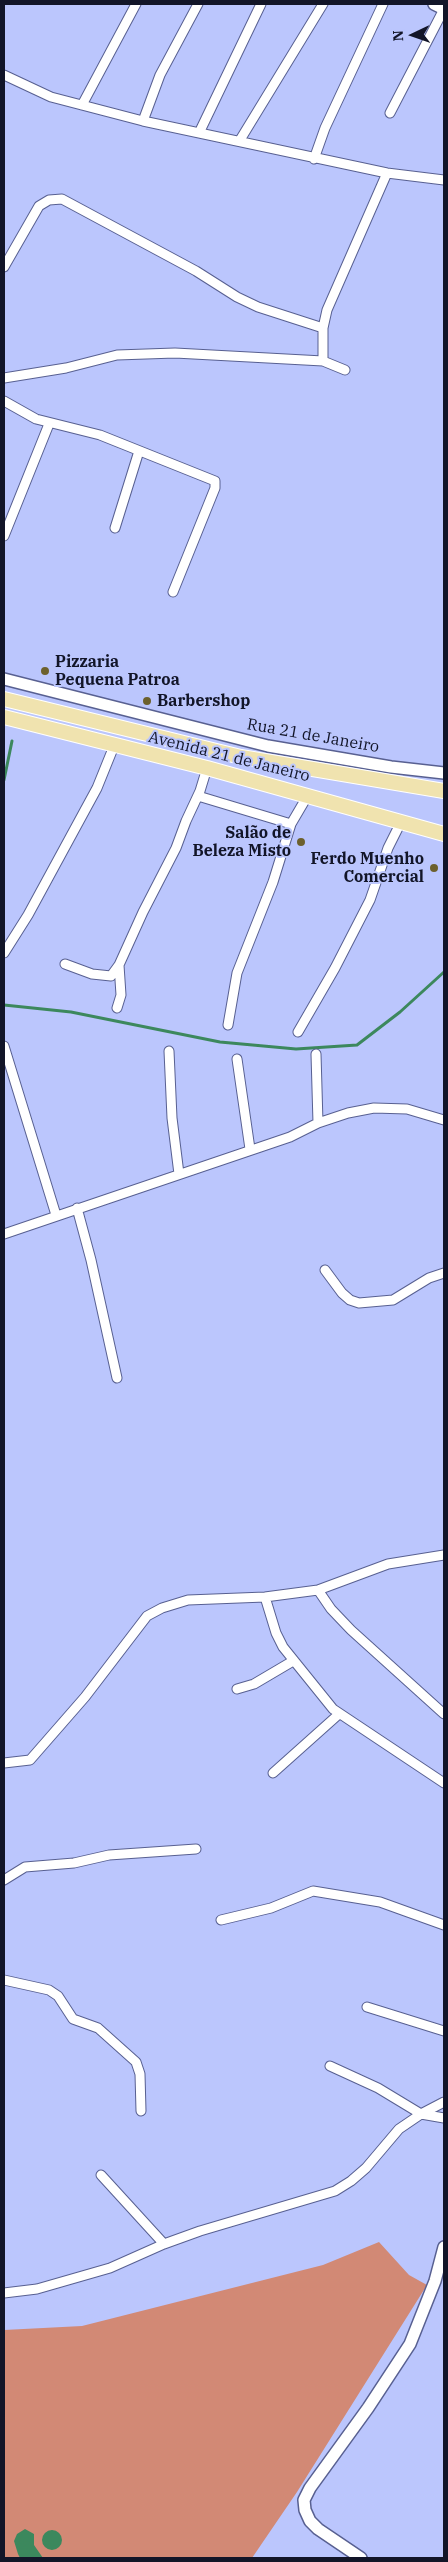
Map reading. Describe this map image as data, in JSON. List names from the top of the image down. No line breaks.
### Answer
{"streets":{"main road":["Avenida 21 de Janeiro"],"street":["Rua 21 de Janeiro"]},"places":["Pizzaria Pequena Patroa","Barbershop","Salão de Beleza Misto","Ferdo Muenho Comercial"],"north":"left"}
